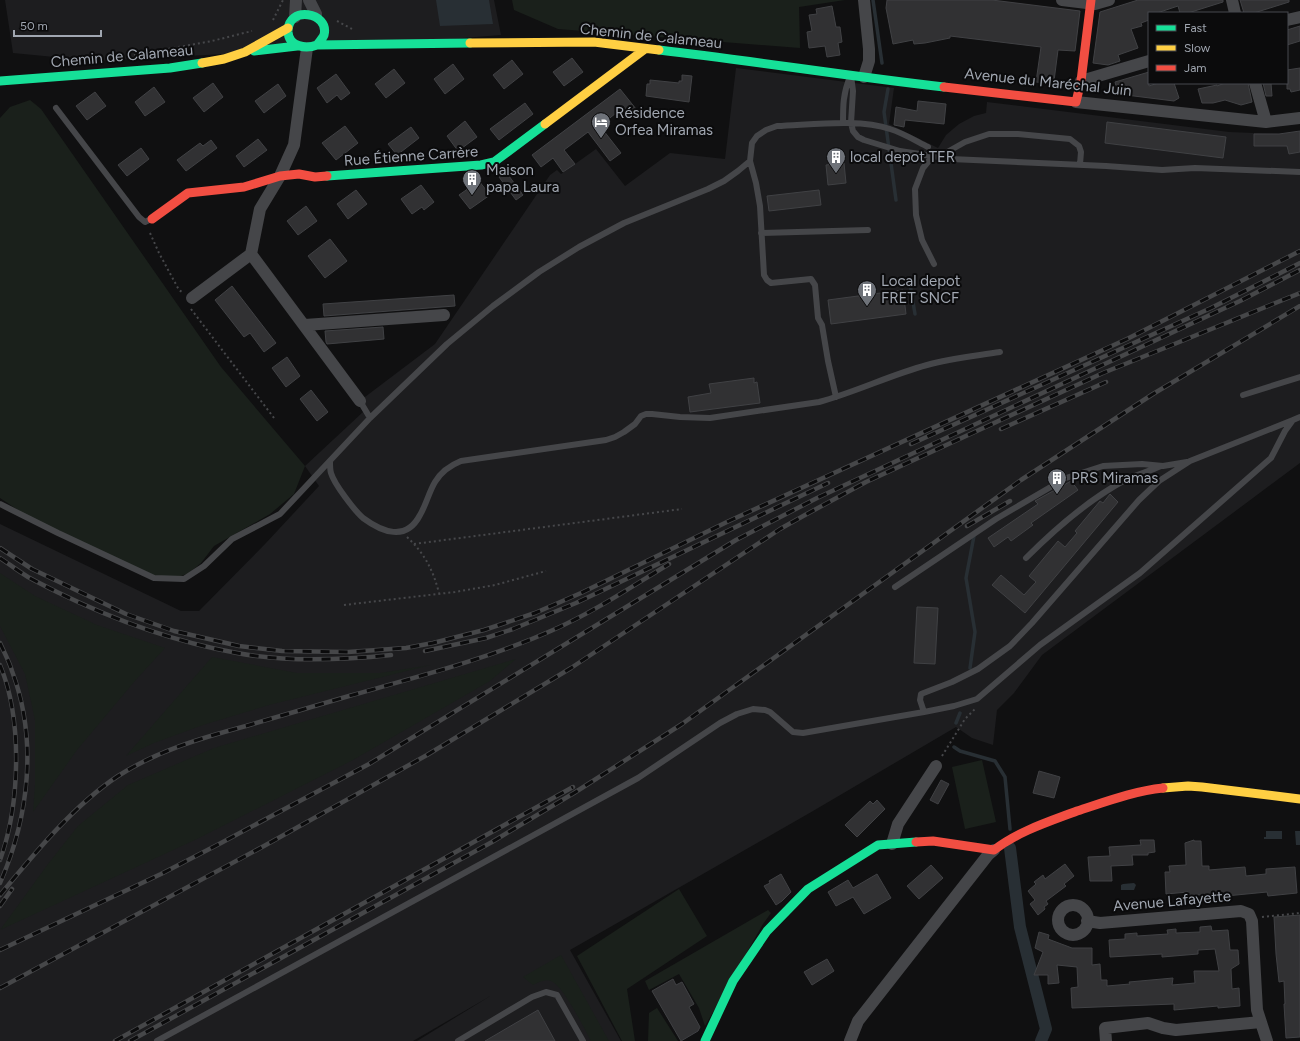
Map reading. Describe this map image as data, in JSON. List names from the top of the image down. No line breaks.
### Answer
{"streets":{"main road":["Chemin de Calameau","Avenue du Maréchal Juin","Rue Étienne Carrère"],"street":["Avenue Lafayette"]},"crossings":[["Chemin de Calameau","Avenue du Maréchal Juin"],["Chemin de Calameau","Rue Étienne Carrère"]],"places":{"hotel":["Résidence Orfea Miramas"],"building":["local depot TER","Maison papa Laura","Local depot FRET SNCF","PRS Miramas"]},"legend":["Fast","Slow","Jam"],"scale_bar":"50 m"}
